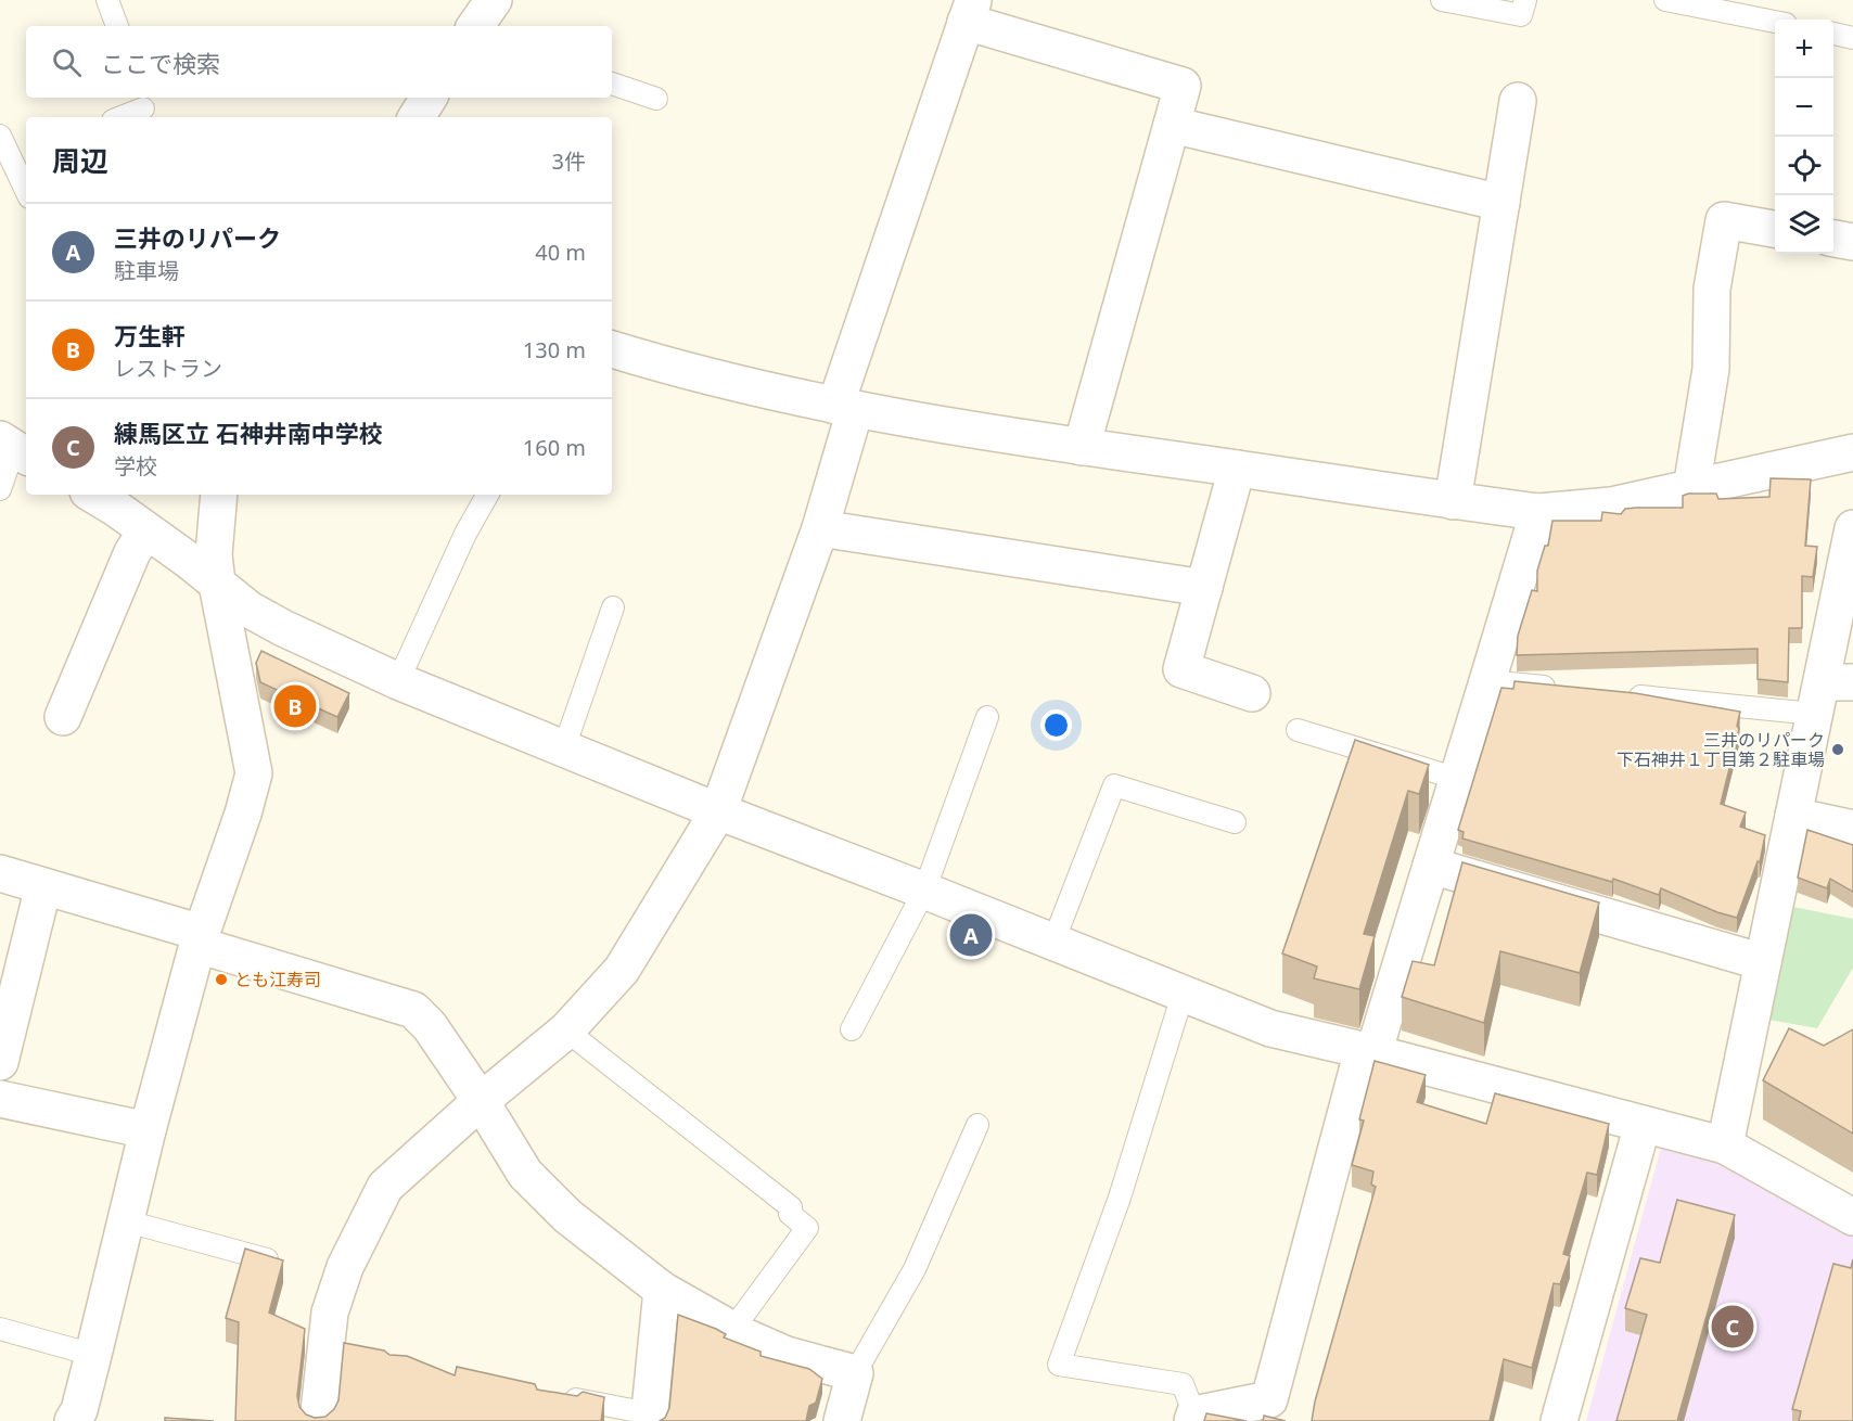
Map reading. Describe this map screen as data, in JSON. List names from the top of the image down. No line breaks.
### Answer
{"places":["三井のリパーク 下石神井１丁目第２駐車場","とも江寿司"],"page":{"map_buttons":["+","−"],"search":"ここで検索","heading":["周辺","3件"],"list":[{"mark":"A","name":"三井のリパーク","note":"駐車場","value":"40 m"},{"mark":"B","name":"万生軒","note":"レストラン","value":"130 m"},{"mark":"C","name":"練馬区立 石神井南中学校","note":"学校","value":"160 m"}],"pins":["B","A","C"]}}
